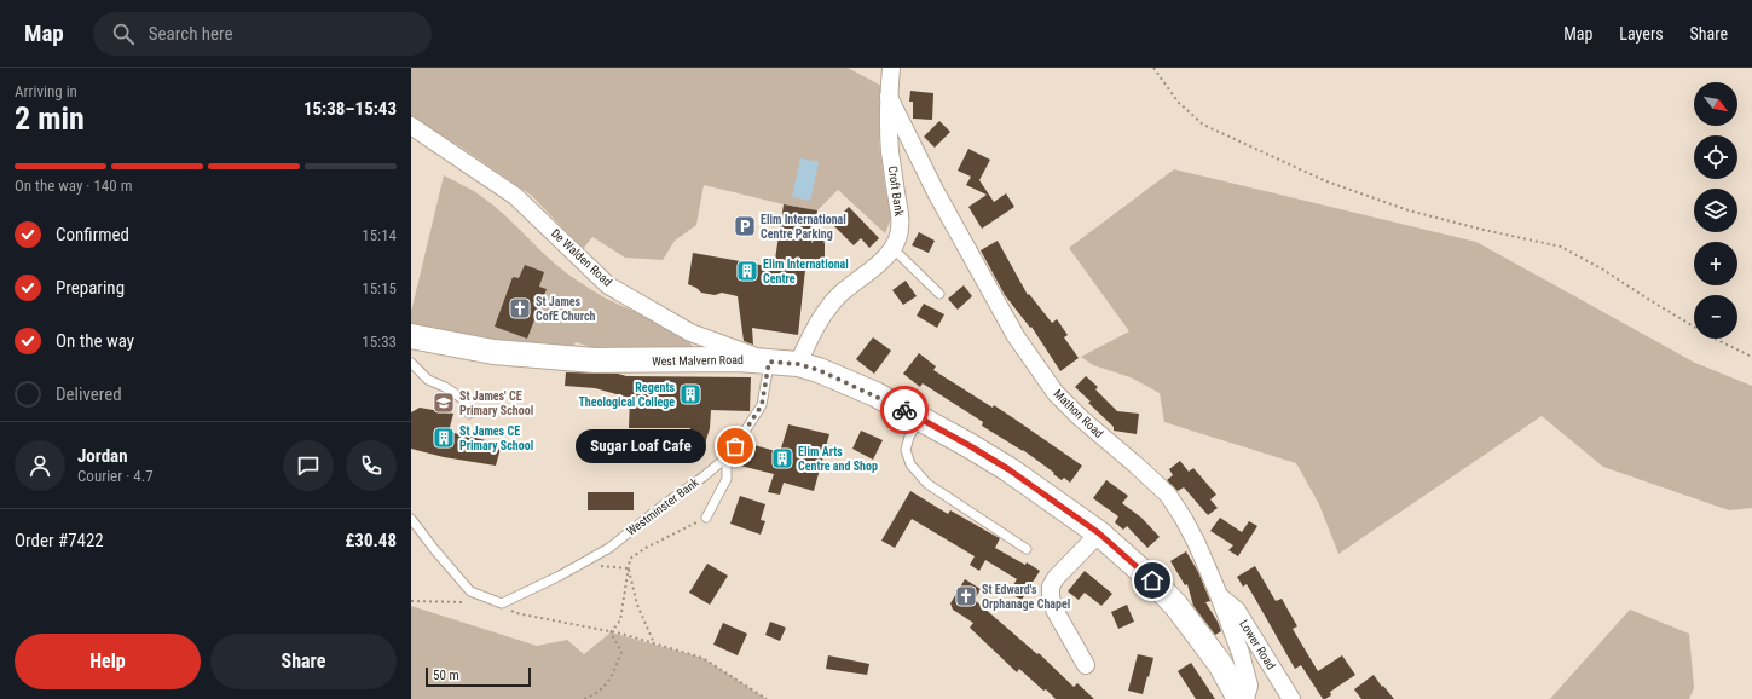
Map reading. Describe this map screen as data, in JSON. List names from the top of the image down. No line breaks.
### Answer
{"streets":{"main road":["West Malvern Road"],"street":["Croft Bank","De Walden Road","Mathon Road","Lower Road"],"lane":["Westminster Bank"]},"crossings":[["Croft Bank","West Malvern Road"],["Croft Bank","Mathon Road"],["De Walden Road","West Malvern Road"],["De Walden Road","Westminster Bank"],["West Malvern Road","Westminster Bank"],["Mathon Road","Lower Road"]],"places":{"parking":["Elim International Centre Parking"],"building":["Elim International Centre","Regents Theological College","St James CE Primary School","Elim Arts Centre and Shop"],"church":["St James CofE Church","St Edward's Orphanage Chapel"],"school or university":["St James' CE Primary School"],"other":["Sugar Loaf Cafe"]},"scale_bar":"50 m","north":"bottom right","page":{"header":"Map","search":"Search here","nav":["Map","Layers","Share"],"heading":["2 min","Arriving in","15:38–15:43"],"panel":["Jordan","Courier · 4.7","Order #7422","£30.48"],"map_buttons":["+","−"],"bar":"On the way · 140 m","list":[["Confirmed","15:14"],["Preparing","15:15"],["On the way","15:33"],"Delivered"],"bubble":"Sugar Loaf Cafe","buttons":["Help","Share"],"scale":"50 m"}}
